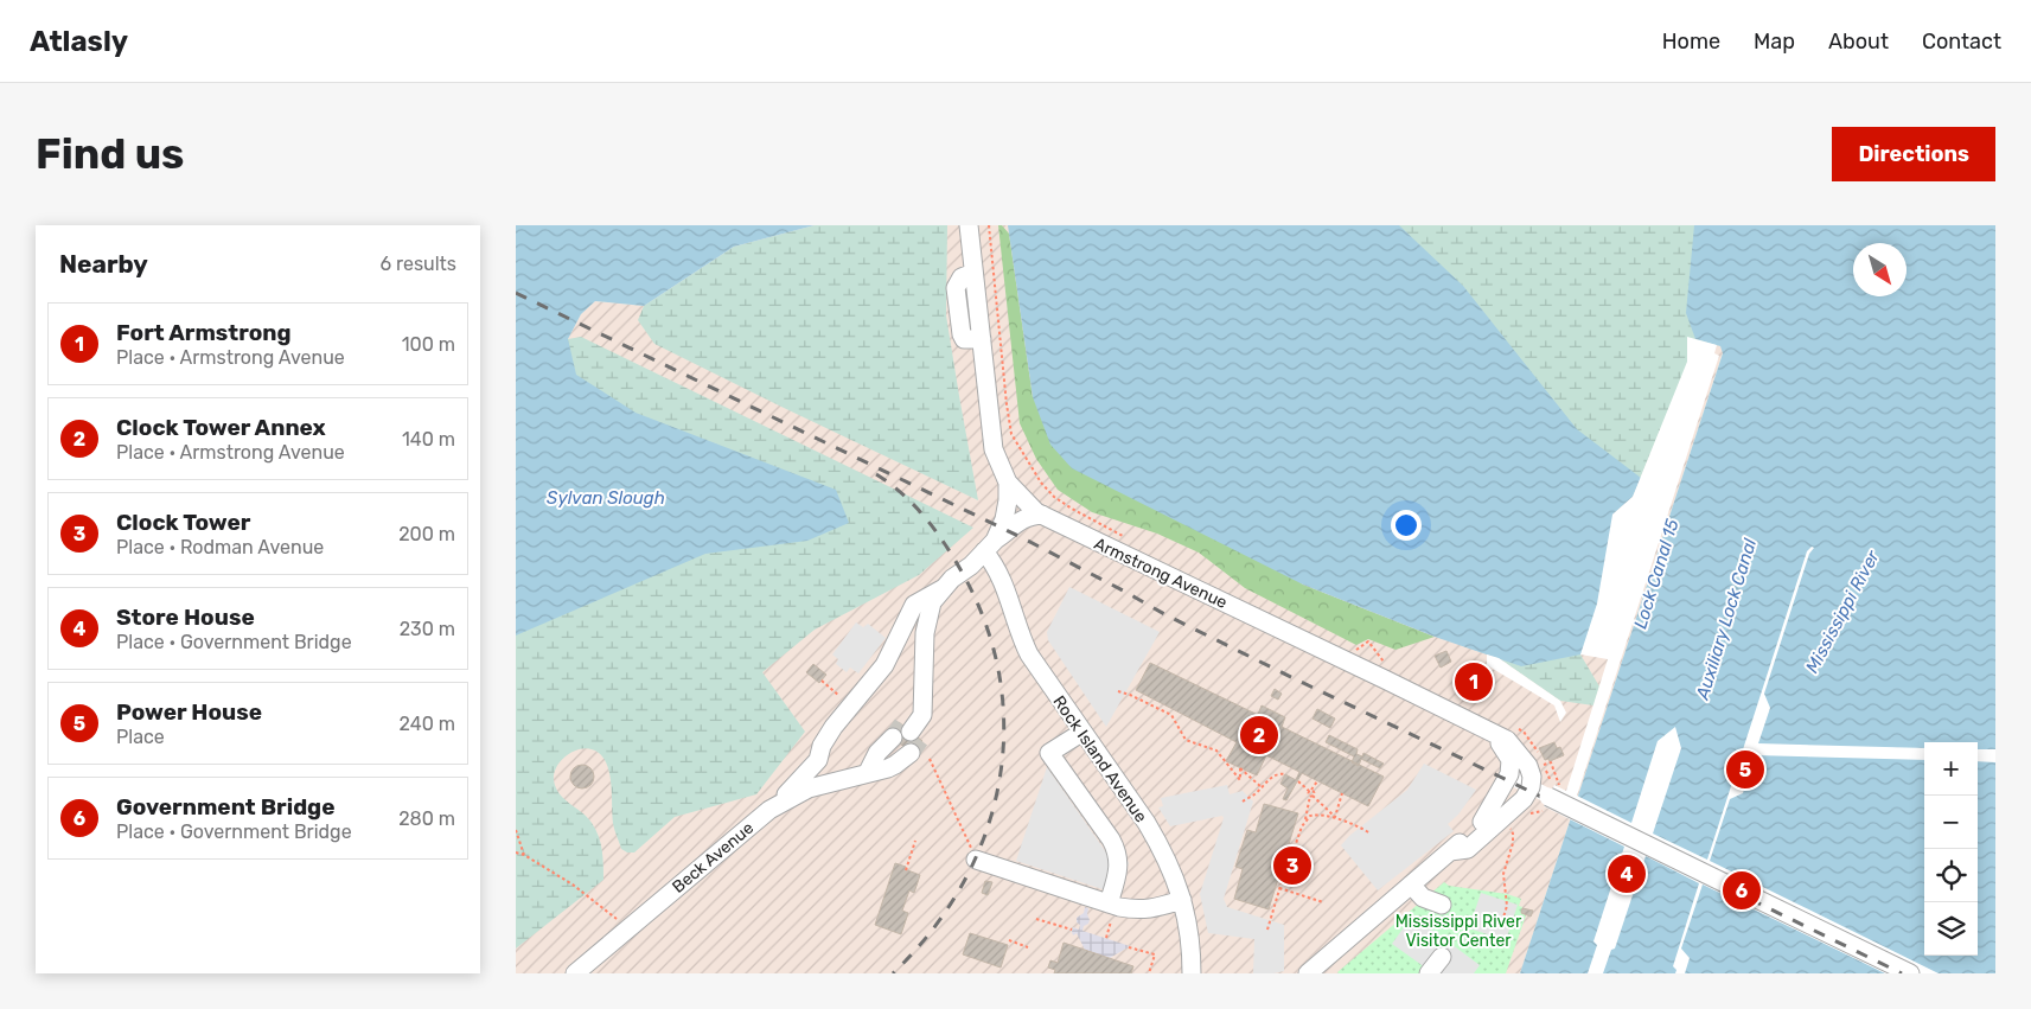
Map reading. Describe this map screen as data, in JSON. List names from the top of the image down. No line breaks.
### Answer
{"streets":{"street":["Armstrong Avenue","Rock Island Avenue","Beck Avenue"]},"water":["Sylvan Slough","Lock Canal 15","Mississippi River","Auxiliary Lock Canal"],"parks":["Mississippi River Visitor Center"],"north":"bottom right","page":{"header":"Atlasly","nav":["Home","Map","About","Contact"],"buttons":"Directions","title":"Find us","heading":["Nearby","6 results"],"list":[{"mark":"1","name":"Fort Armstrong","note":"Place · Armstrong Avenue","value":"100 m"},{"mark":"2","name":"Clock Tower Annex","note":"Place · Armstrong Avenue","value":"140 m"},{"mark":"3","name":"Clock Tower","note":"Place · Rodman Avenue","value":"200 m"},{"mark":"4","name":"Store House","note":"Place · Government Bridge","value":"230 m"},{"mark":"5","name":"Power House","note":"Place","value":"240 m"},{"mark":"6","name":"Government Bridge","note":"Place · Government Bridge","value":"280 m"}],"pins":["1","2","5","3","4","6"],"map_buttons":["+","−"]}}
